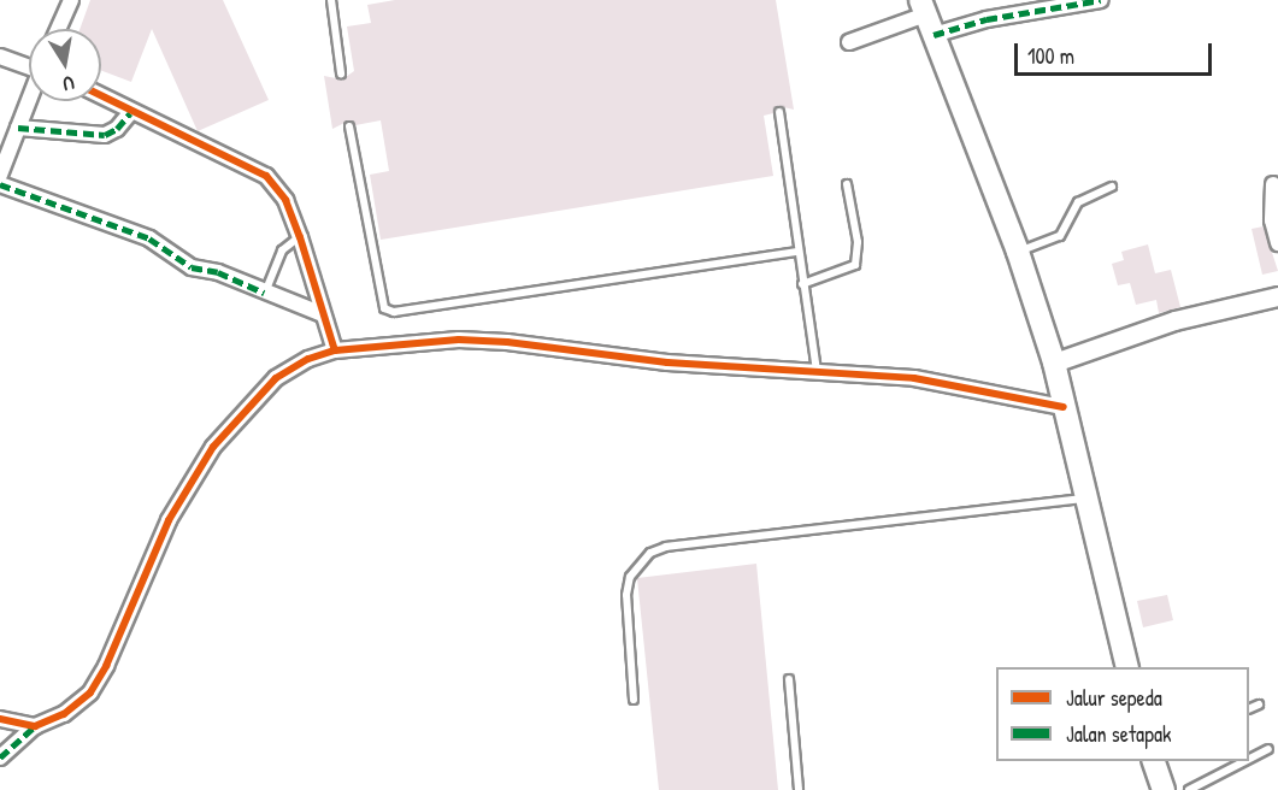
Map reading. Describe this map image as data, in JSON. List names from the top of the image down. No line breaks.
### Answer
{"legend":["Jalur sepeda","Jalan setapak"],"scale_bar":"100 m","north":"bottom"}
